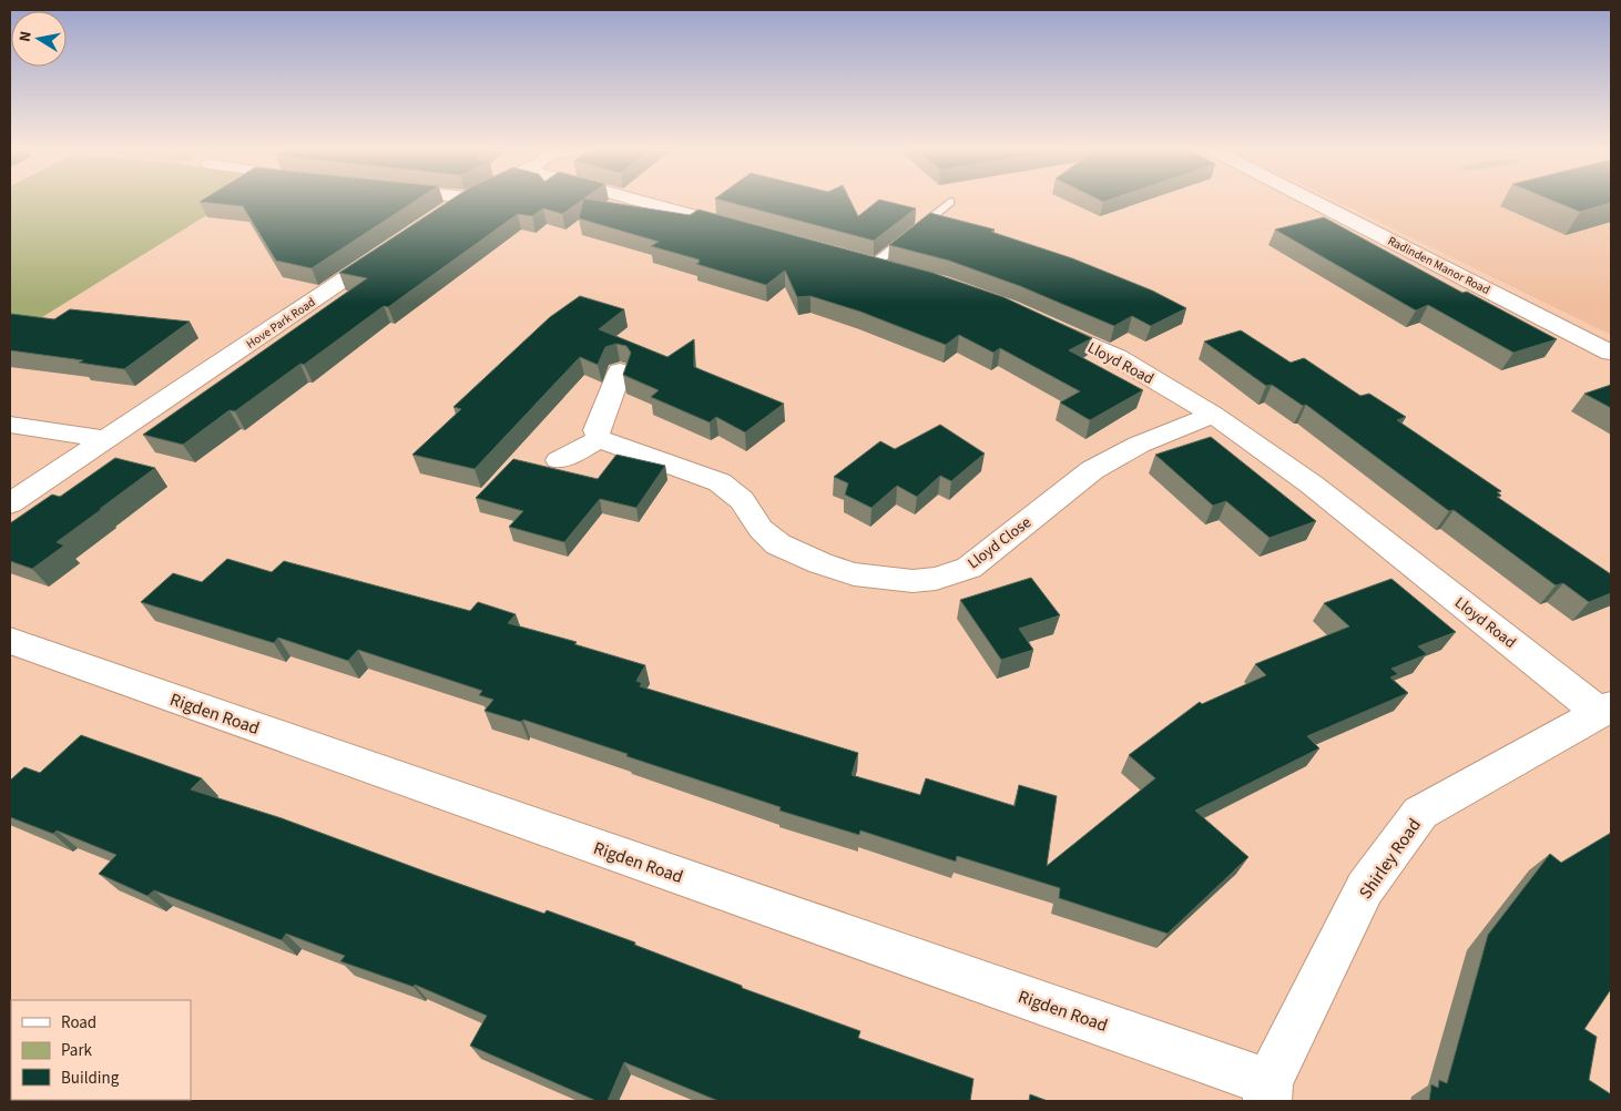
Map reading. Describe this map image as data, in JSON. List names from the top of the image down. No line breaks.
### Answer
{"streets":{"street":["Radinden Manor Road","Hove Park Road","Lloyd Road","Lloyd Close","Rigden Road","Shirley Road"]},"crossings":[["Lloyd Road","Lloyd Close"],["Lloyd Road","Shirley Road"],["Rigden Road","Shirley Road"]],"legend":["Road","Park","Building"],"north":"left"}
